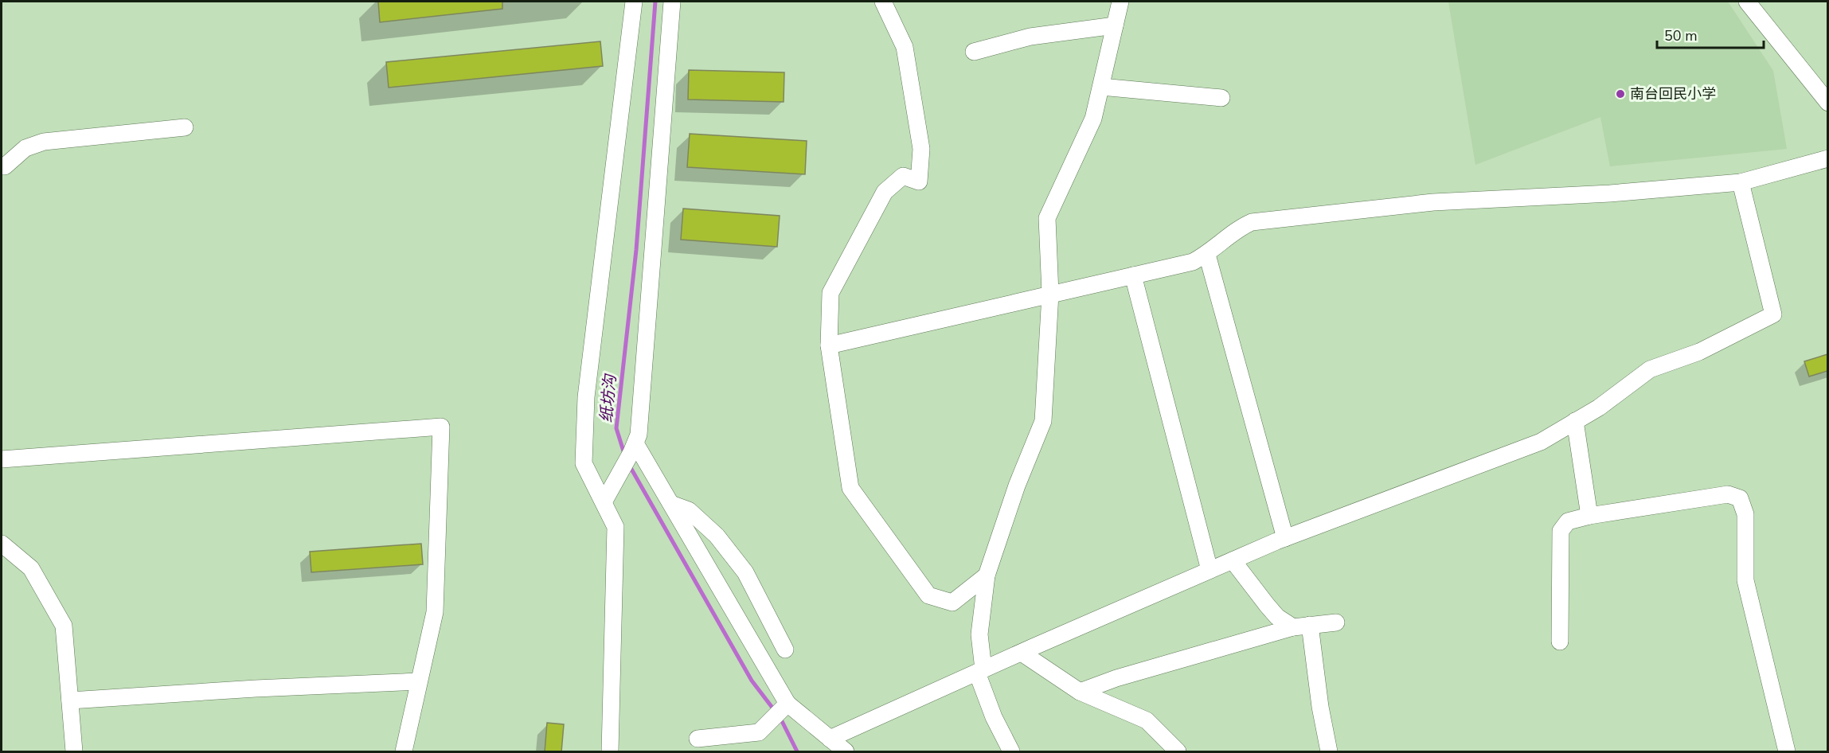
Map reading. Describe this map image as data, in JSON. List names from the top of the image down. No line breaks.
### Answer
{"water":["纸坊沟"],"places":["南台回民小学"],"scale_bar":"50 m"}
